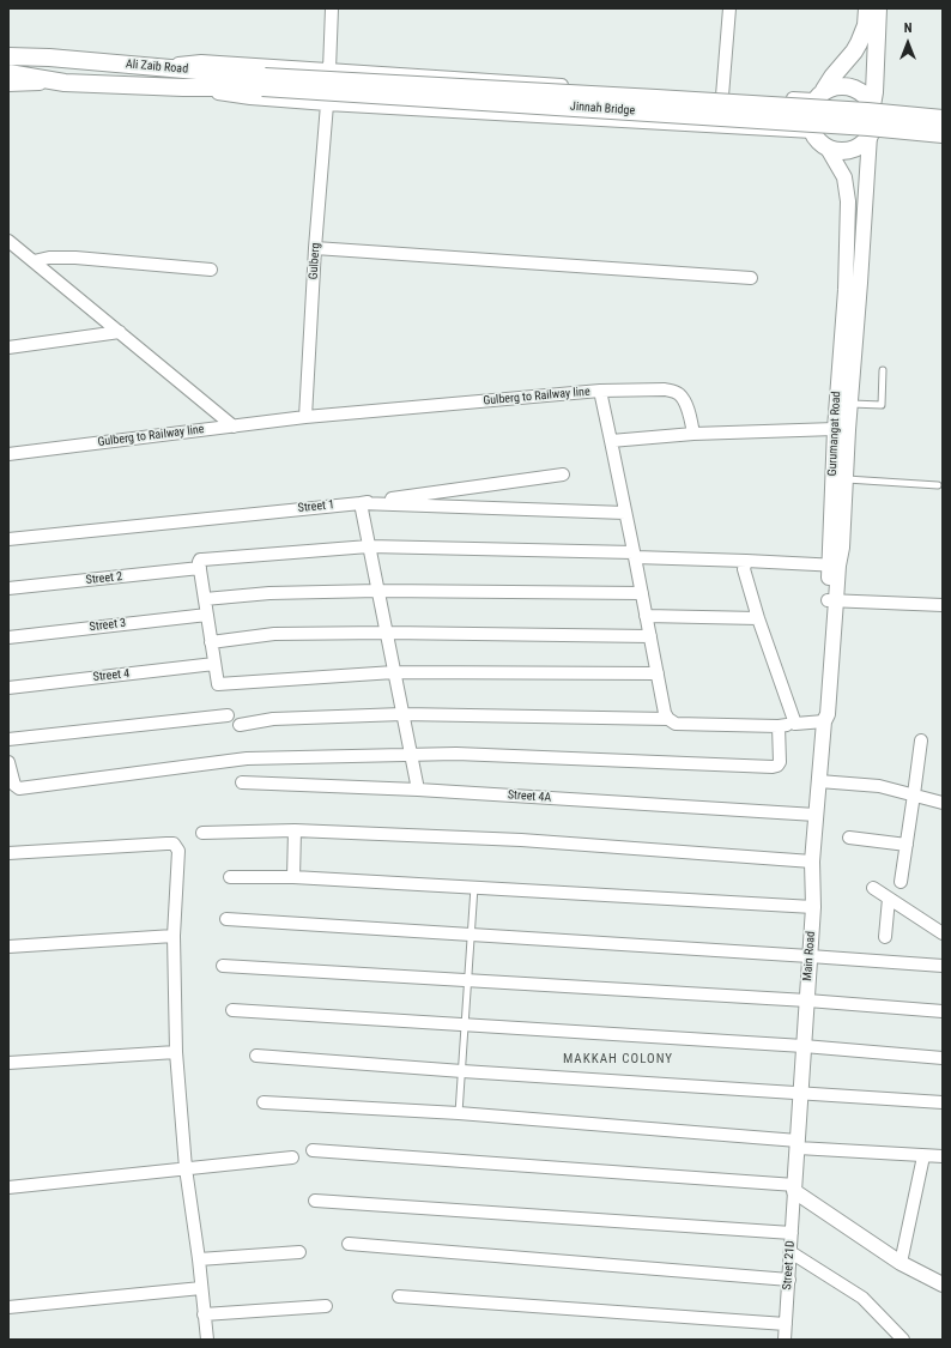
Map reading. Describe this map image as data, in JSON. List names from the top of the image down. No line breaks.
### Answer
{"streets":{"main road":["Ali Zaib Road","Jinnah Bridge"],"street":["Gulberg","Gulberg to Railway line","Gurumangat Road","Street 1","Street 2","Street 3","Street 4","Street 4A","Main Road","Street 21D"]},"crossings":[["Ali Zaib Road","Jinnah Bridge"],["Gulberg","Gulberg to Railway line"],["Gulberg to Railway line","Street 1"],["Gurumangat Road","Main Road"],["Street 4A","Main Road"],["Main Road","Street 21D"]],"districts":["MAKKAH COLONY"],"north":"top"}
